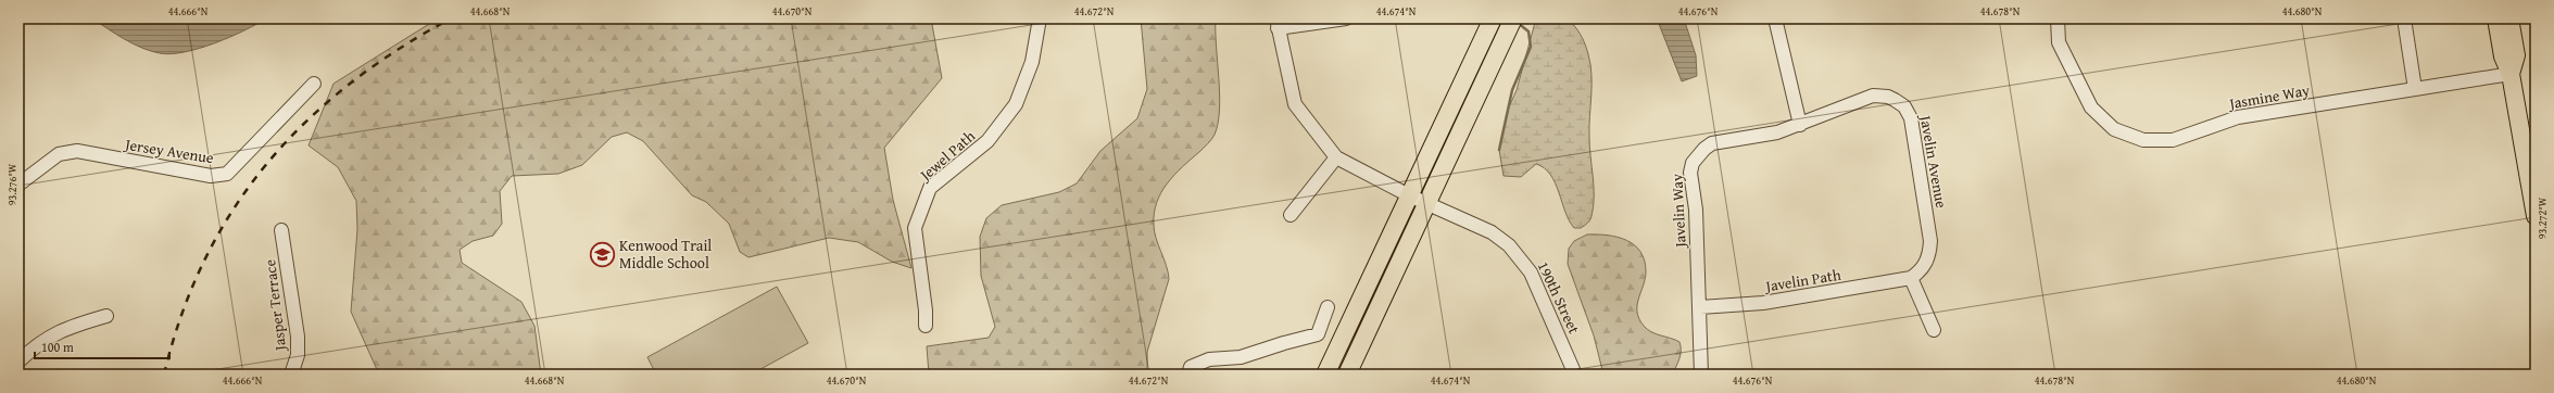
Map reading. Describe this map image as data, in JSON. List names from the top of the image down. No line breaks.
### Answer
{"streets":{"street":["Jasmine Way","Jersey Avenue","Jewel Path","Javelin Avenue","Javelin Way","Javelin Path","190th Street","Jasper Terrace"]},"crossings":[["Javelin Avenue","Javelin Way"],["Javelin Avenue","Javelin Path"],["Javelin Way","Javelin Path"]],"places":{"school or university":["Kenwood Trail Middle School"]},"scale_bar":"100 m","coordinates":["44.666°N","44.668°N","44.670°N","44.672°N","44.674°N","44.676°N","44.678°N","44.680°N","93.276°W","93.272°W"]}
